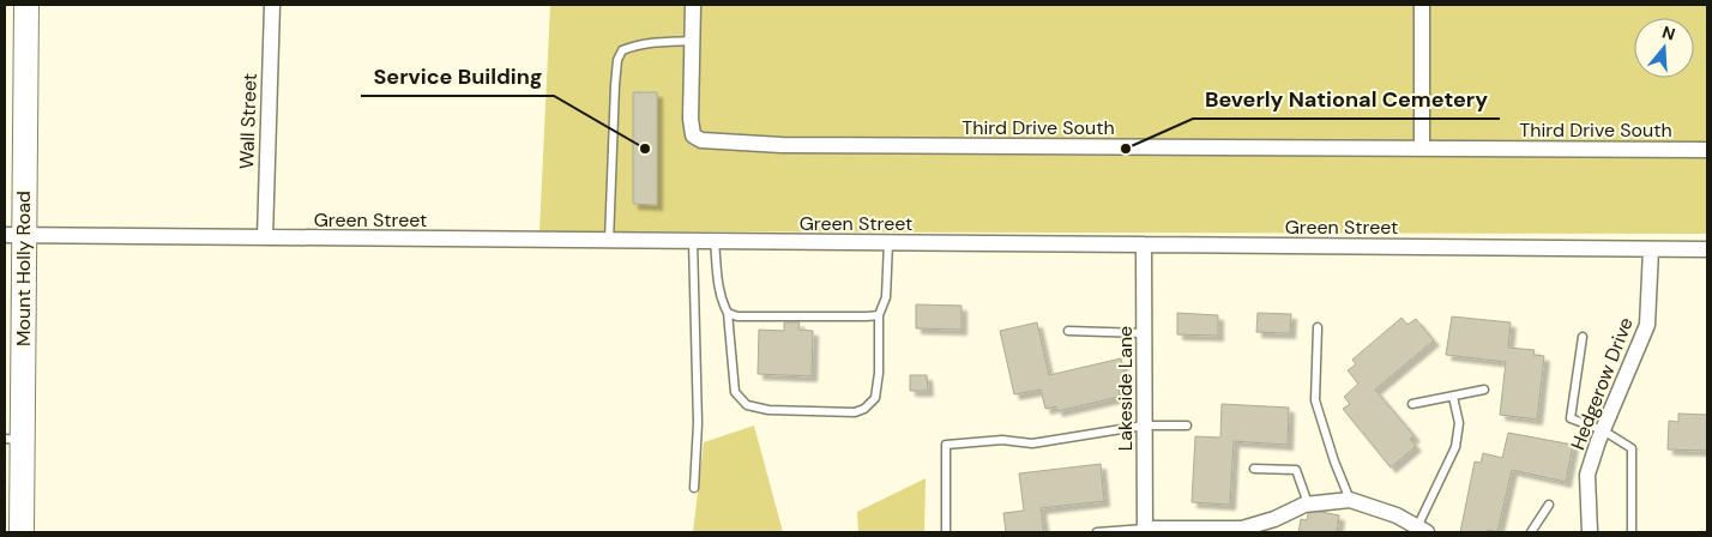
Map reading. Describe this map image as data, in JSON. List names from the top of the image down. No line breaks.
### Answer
{"streets":{"main road":["Mount Holly Road"],"street":["Wall Street","Third Drive South","Green Street","Hedgerow Drive","Lakeside Lane"]},"crossings":[["Wall Street","Green Street"],["Green Street","Mount Holly Road"],["Green Street","Hedgerow Drive"],["Green Street","Lakeside Lane"]],"places":["Service Building","Beverly National Cemetery"],"north":"top"}
